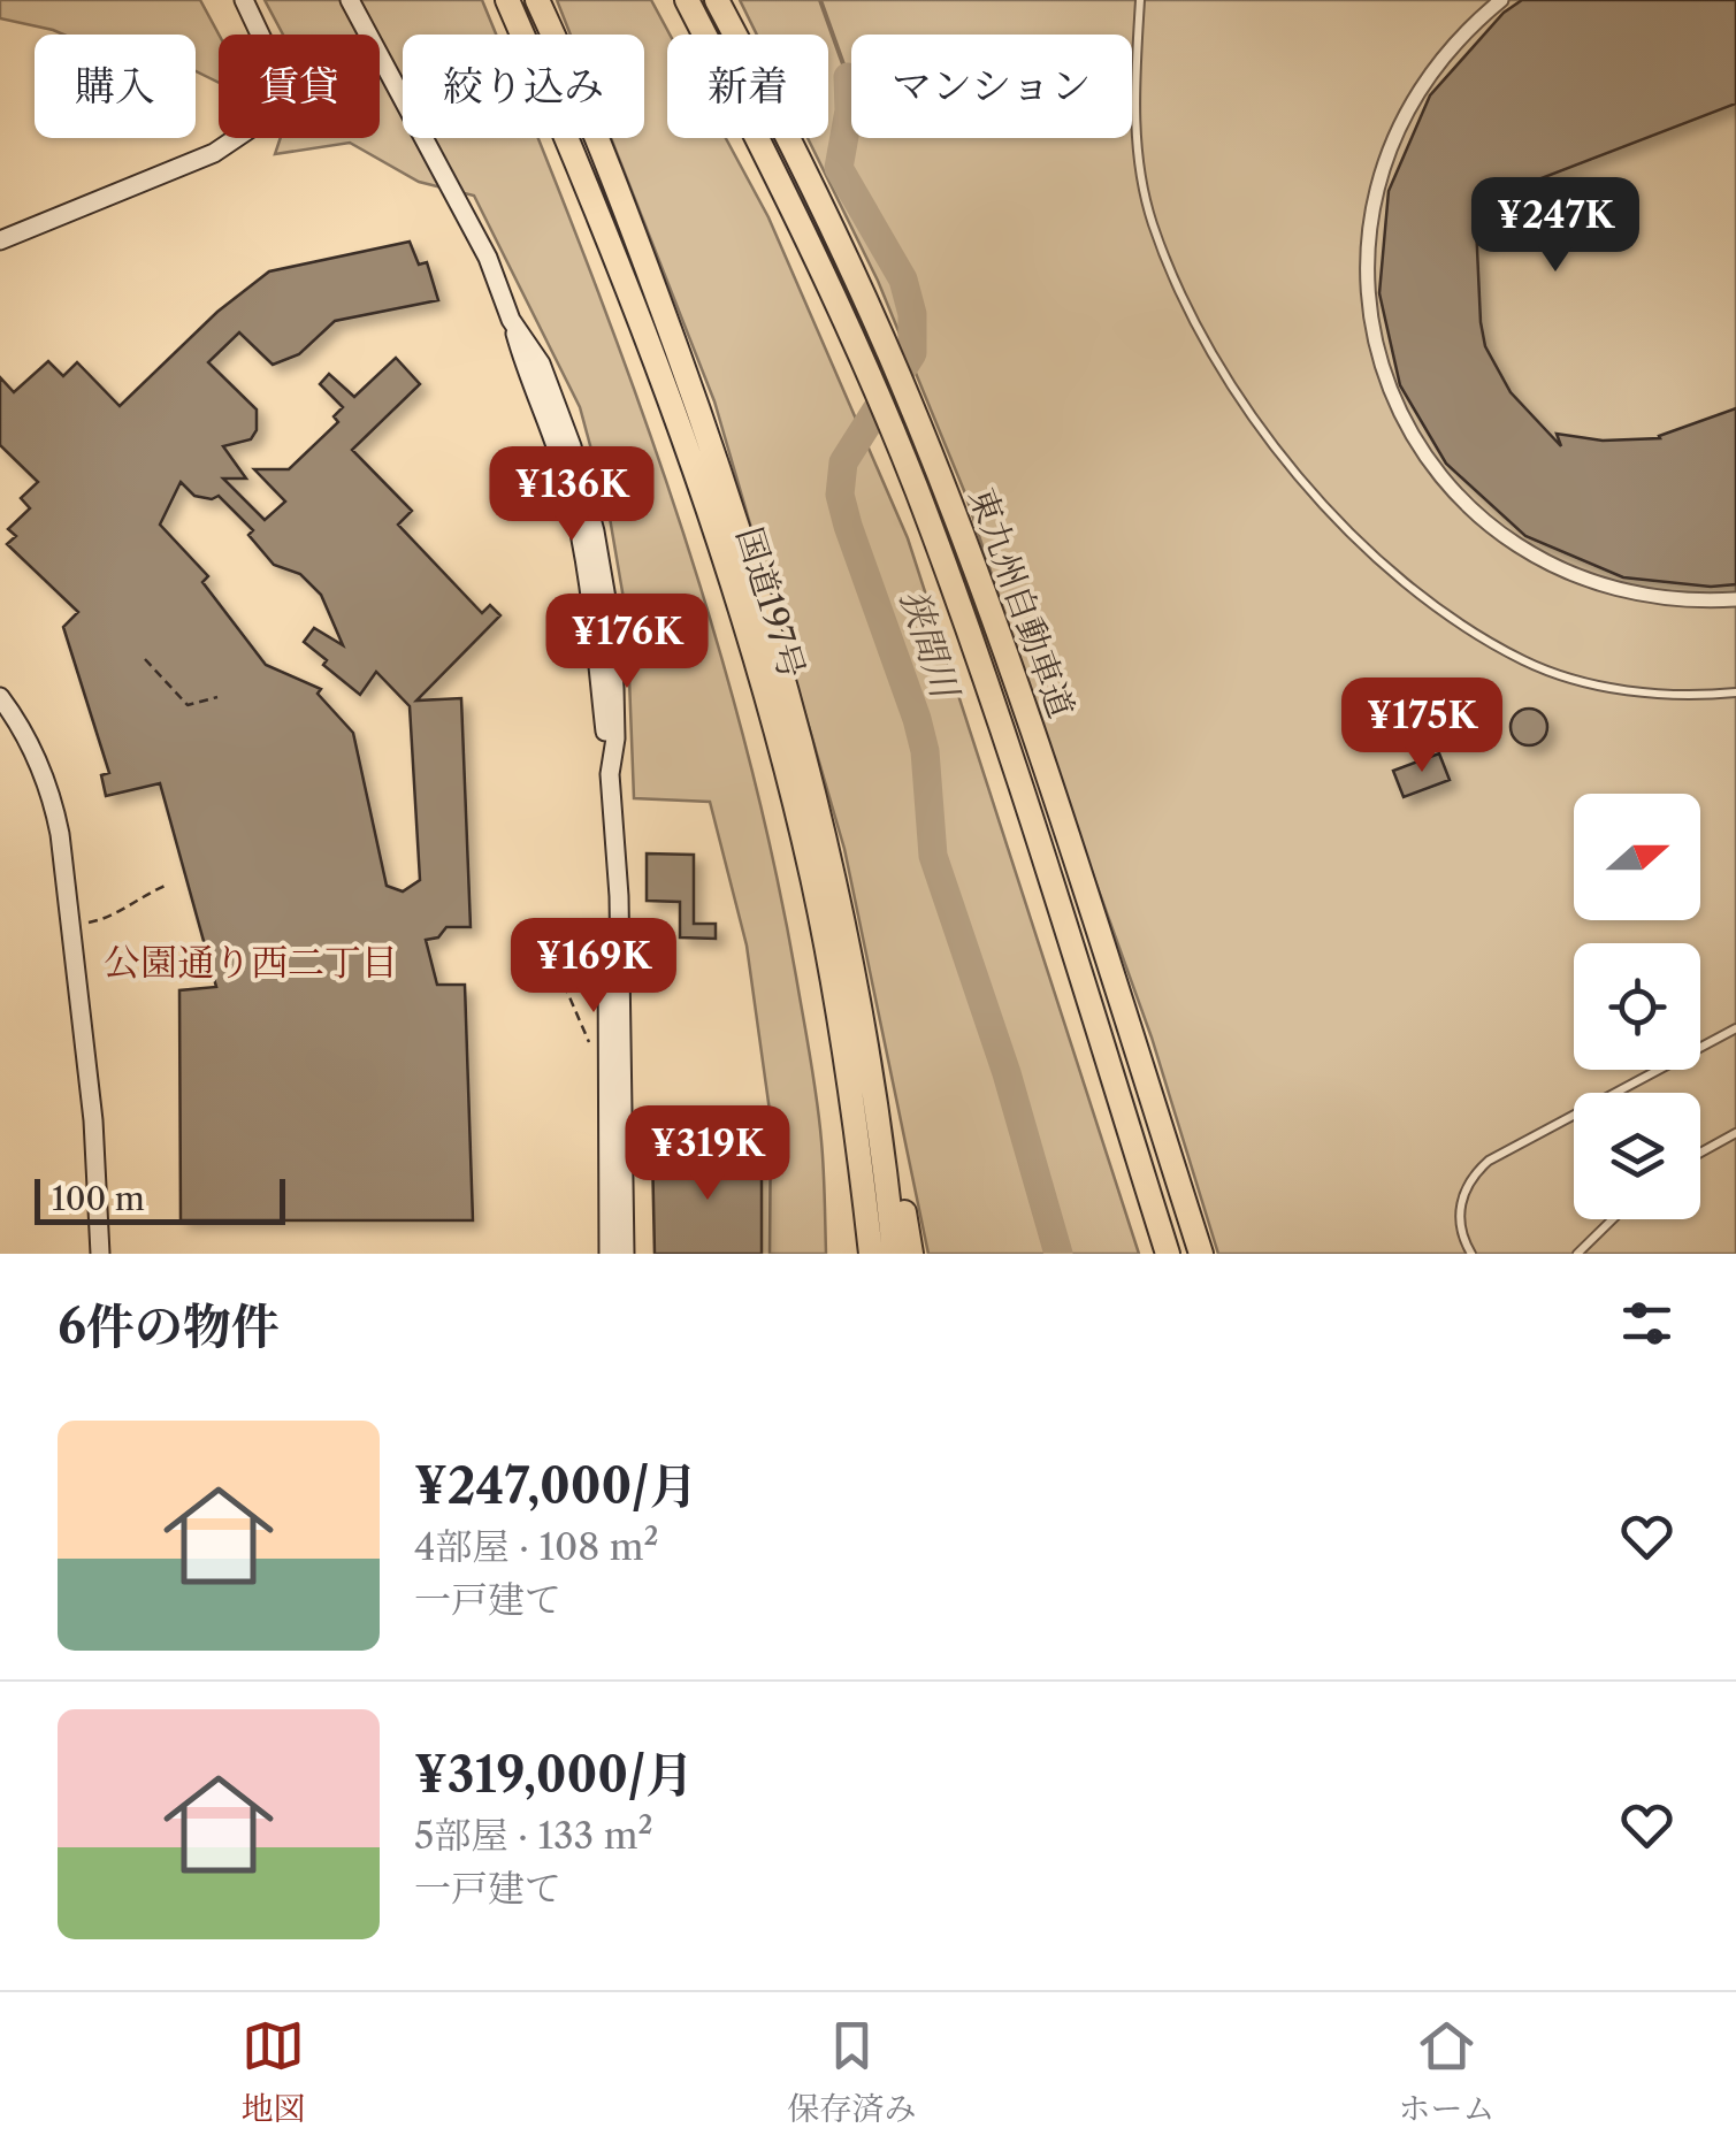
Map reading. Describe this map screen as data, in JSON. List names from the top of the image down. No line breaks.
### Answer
{"streets":{"highway":["国道197号","東九州自動車道"]},"districts":["公園通り西二丁目"],"water":["狭間川"],"scale_bar":"100 m","north":"right","page":{"chip":["購入","賃貸","絞り込み","新着","マンション"],"price":["¥247K","¥136K","¥176K","¥175K","¥169K","¥319K"],"scale":"100 m","heading":"6件の物件","list":[{"name":"¥247,000/月","note":"4部屋 · 108 m² · 一戸建て"},{"name":"¥319,000/月","note":"5部屋 · 133 m² · 一戸建て"}],"tabs":["地図","保存済み","ホーム"]}}
